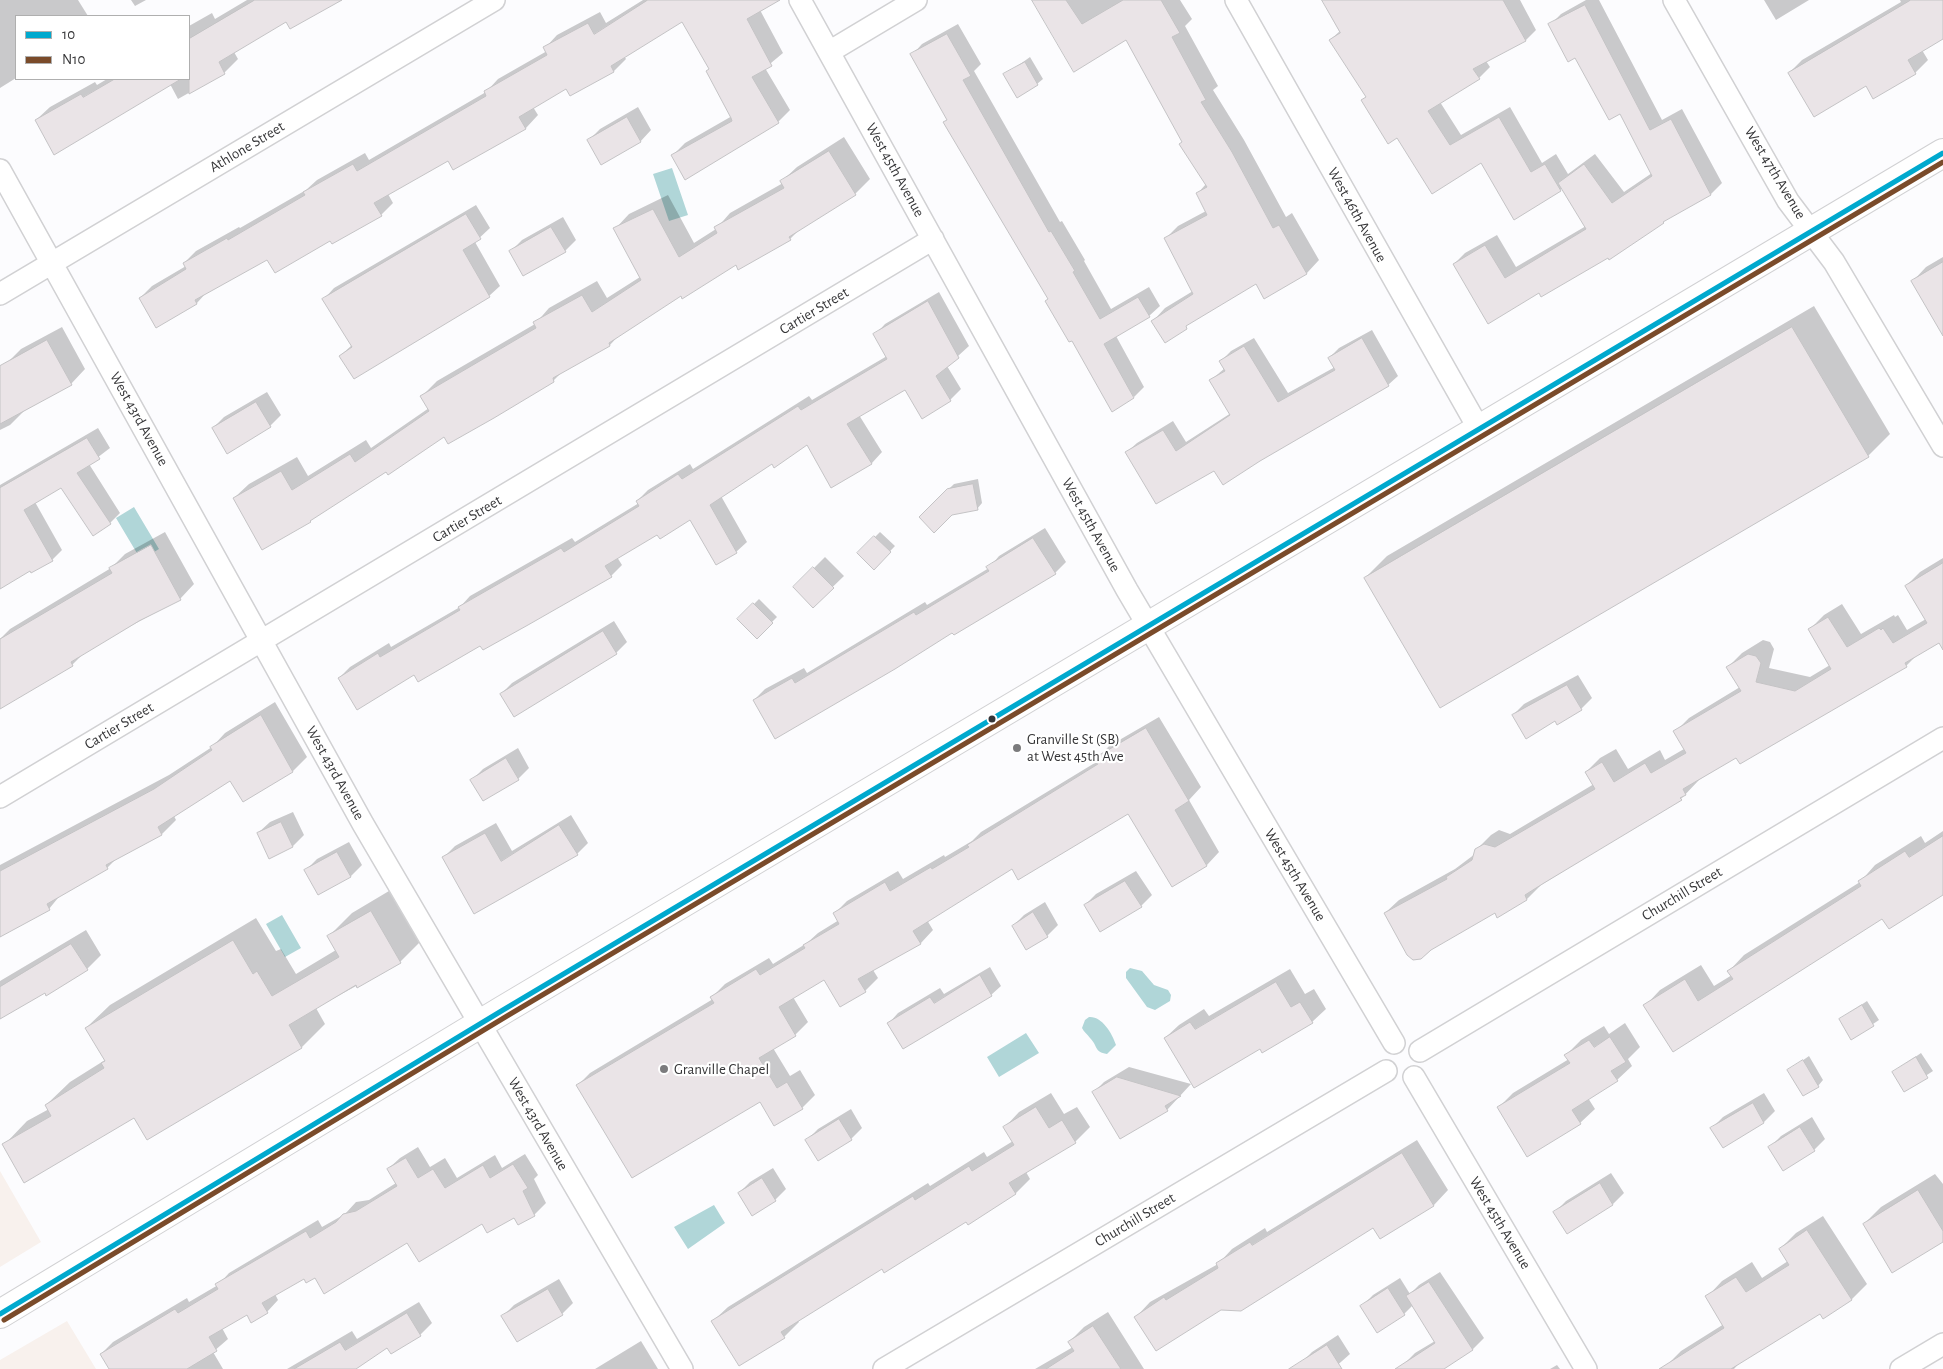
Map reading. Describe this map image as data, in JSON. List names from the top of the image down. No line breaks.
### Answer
{"streets":{"street":["Athlone Street","West 45th Avenue","West 47th Avenue","West 46th Avenue","Cartier Street","West 43rd Avenue","Churchill Street"]},"crossings":[["Athlone Street","West 43rd Avenue"],["West 45th Avenue","Cartier Street"],["West 45th Avenue","Churchill Street"],["Cartier Street","West 43rd Avenue"]],"places":["Granville St (SB) at West 45th Ave","Granville Chapel"],"lines":["transit line 10","transit line N10"],"legend":["10","N10"]}
